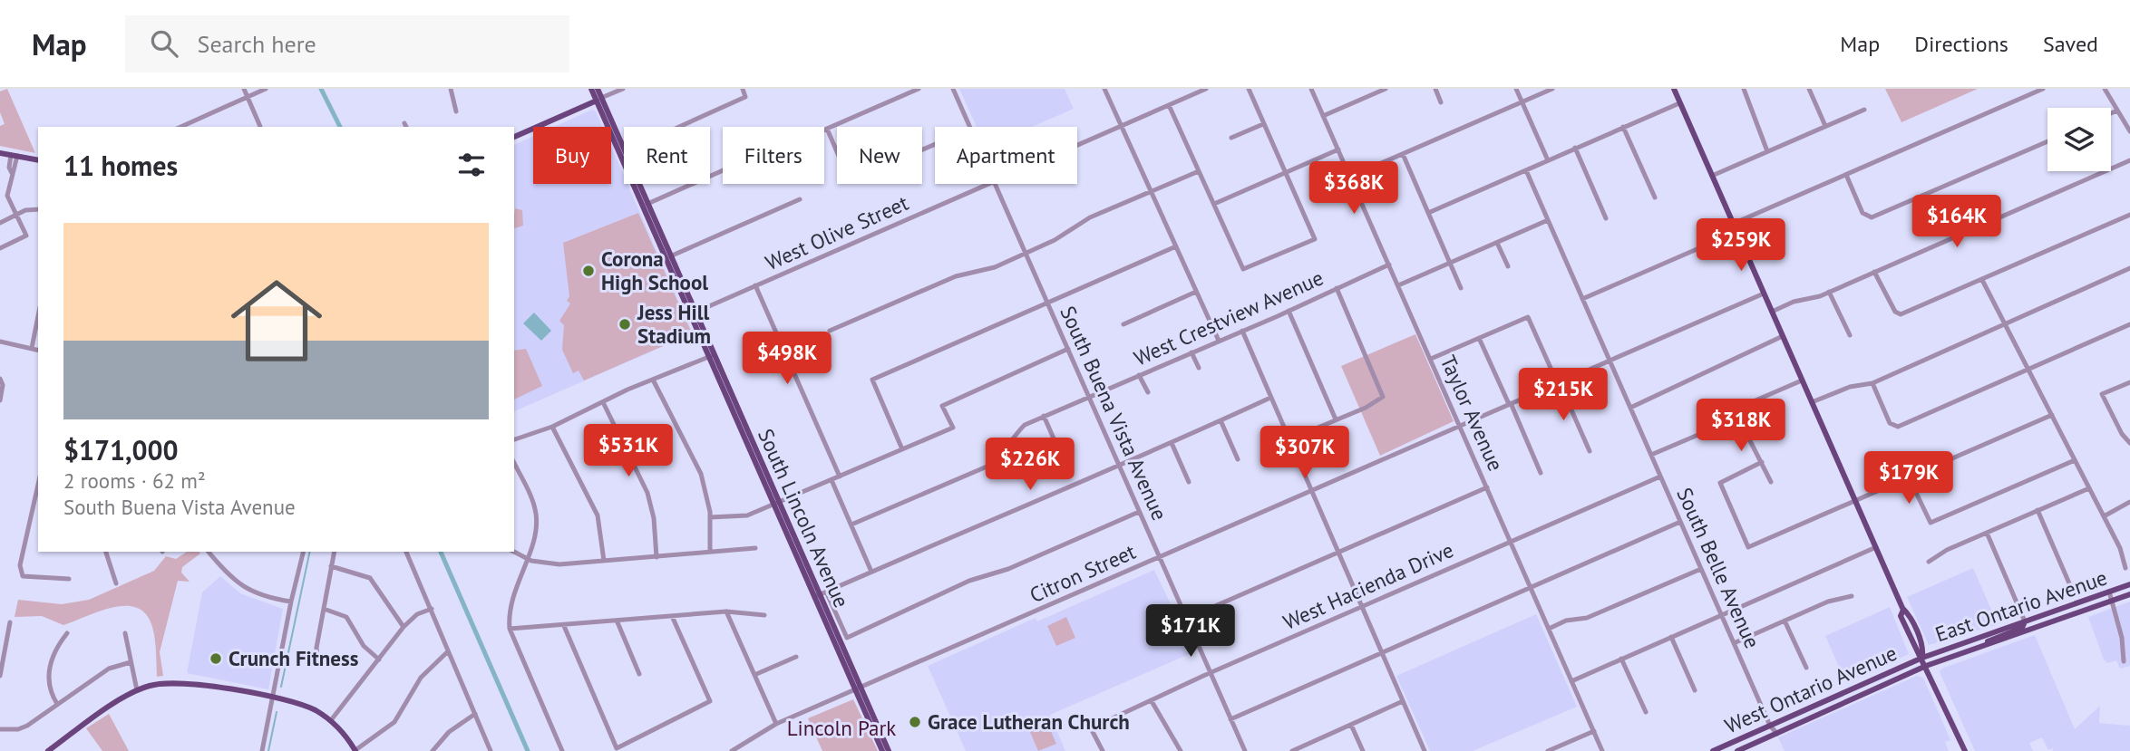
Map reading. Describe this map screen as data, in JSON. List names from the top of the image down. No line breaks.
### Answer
{"streets":{"main road":["South Lincoln Avenue","East Ontario Avenue","West Ontario Avenue"],"street":["West Olive Street","West Crestview Avenue","South Buena Vista Avenue","Taylor Avenue","South Belle Avenue","Citron Street","West Hacienda Drive"]},"crossings":[["West Olive Street","South Lincoln Avenue"],["West Crestview Avenue","South Buena Vista Avenue"],["West Crestview Avenue","Taylor Avenue"],["South Buena Vista Avenue","Citron Street"],["South Buena Vista Avenue","West Hacienda Drive"],["Taylor Avenue","Citron Street"],["Taylor Avenue","West Hacienda Drive"],["South Lincoln Avenue","Citron Street"],["South Belle Avenue","Citron Street"],["South Belle Avenue","West Hacienda Drive"],["South Belle Avenue","West Ontario Avenue"],["East Ontario Avenue","West Ontario Avenue"]],"parks":["Lincoln Park"],"places":["Corona High School","Jess Hill Stadium","Crunch Fitness","Grace Lutheran Church"],"page":{"header":"Map","search":"Search here","nav":["Map","Directions","Saved"],"chip":["Buy","Rent","Filters","New","Apartment"],"heading":"11 homes","price":["$368K","$164K","$259K","$498K","$215K","$318K","$531K","$307K","$226K","$179K","$171K"],"list":[{"name":"$171,000","note":"2 rooms · 62 m² · South Buena Vista Avenue"}]}}
